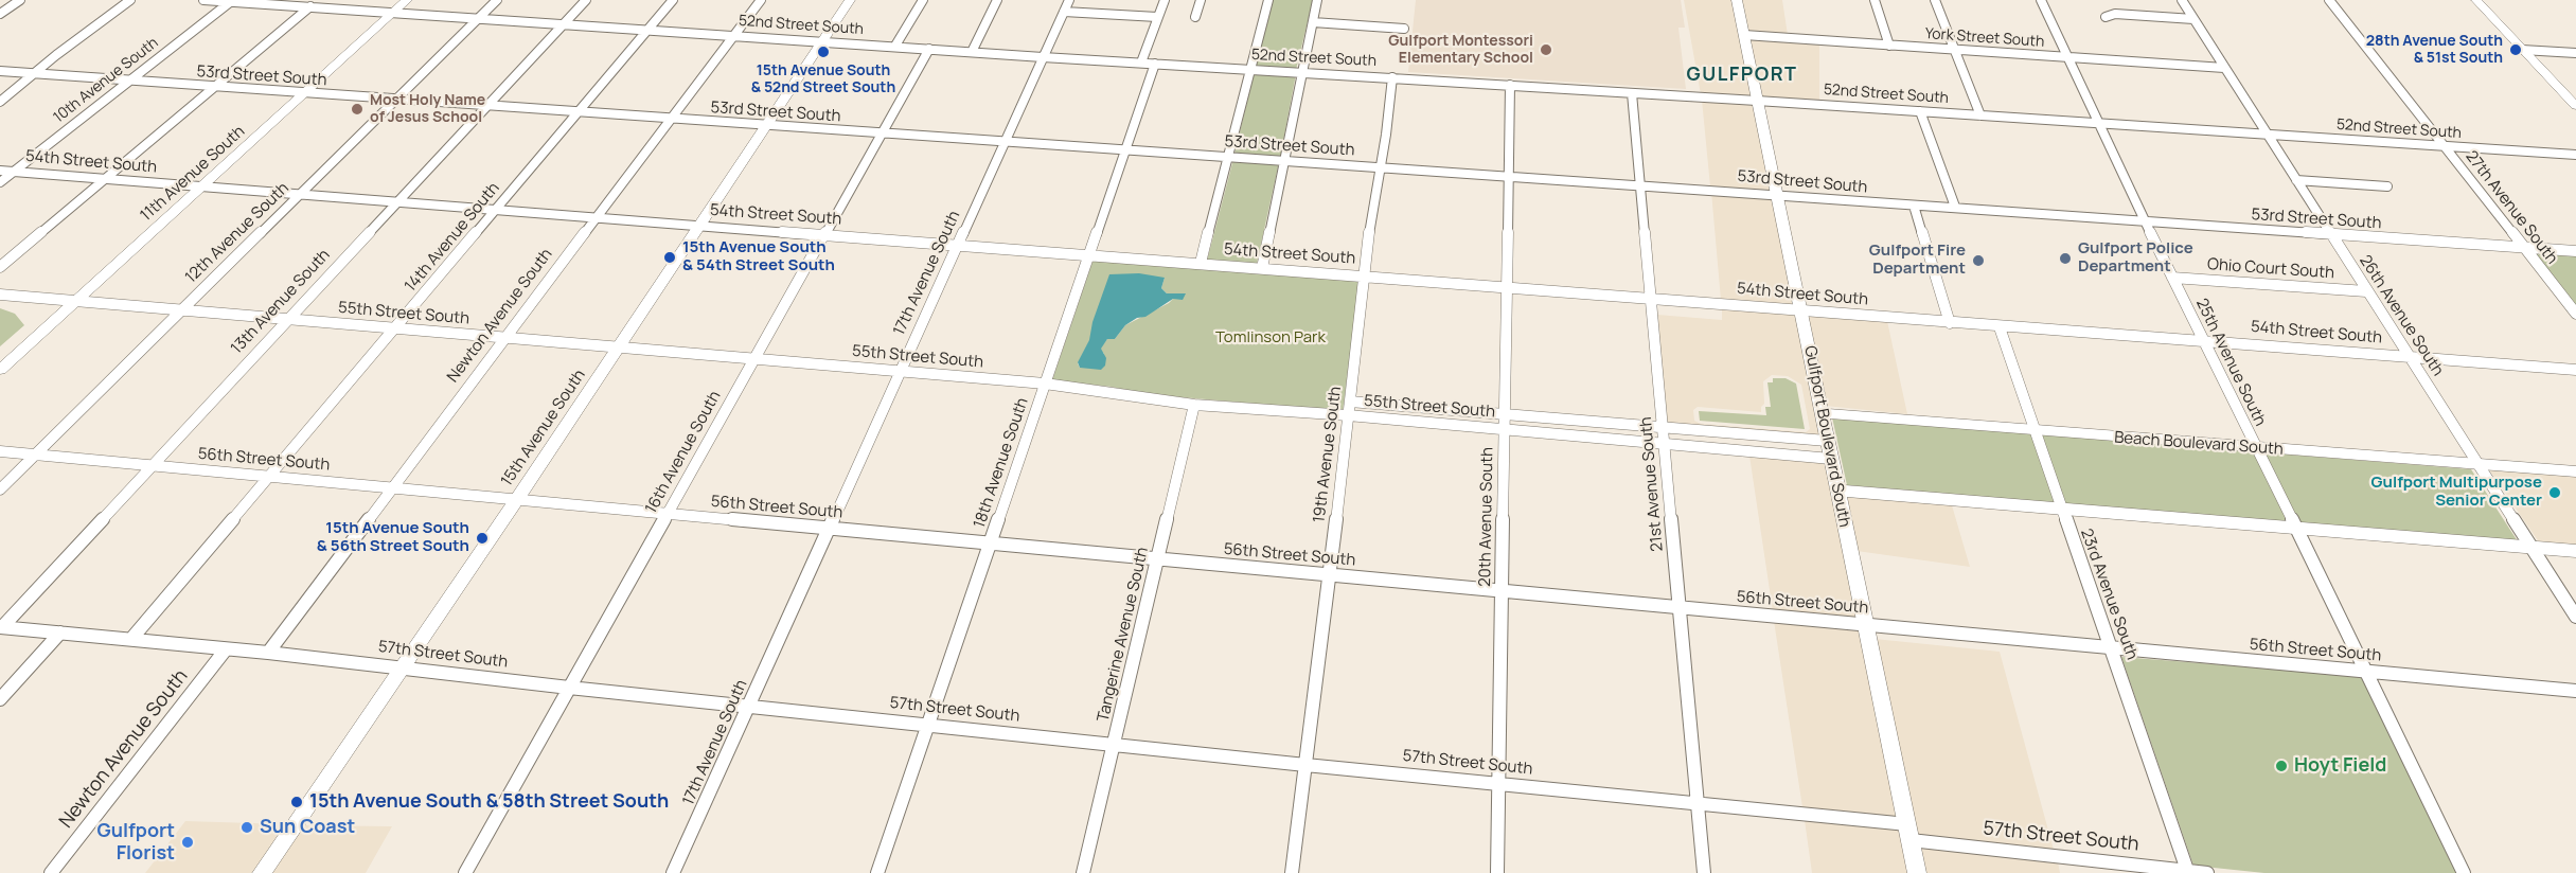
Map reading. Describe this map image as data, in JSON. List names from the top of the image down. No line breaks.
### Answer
{"streets":{"street":["52nd Street South","York Street South","53rd Street South","10th Avenue South","54th Street South","11th Avenue South","27th Avenue South","12th Avenue South","14th Avenue South","Ohio Court South","17th Avenue South","13th Avenue South","55th Street South","Newton Avenue South","26th Avenue South","25th Avenue South","15th Avenue South","Gulfport Boulevard South","Beach Boulevard South","16th Avenue South","19th Avenue South","56th Street South","18th Avenue South","21st Avenue South","20th Avenue South","23rd Avenue South","Tangerine Avenue South","57th Street South"]},"crossings":[["52nd Street South","10th Avenue South"],["52nd Street South","11th Avenue South"],["52nd Street South","27th Avenue South"],["52nd Street South","12th Avenue South"],["52nd Street South","14th Avenue South"],["52nd Street South","17th Avenue South"],["52nd Street South","13th Avenue South"],["52nd Street South","Newton Avenue South"],["52nd Street South","26th Avenue South"],["52nd Street South","25th Avenue South"],["52nd Street South","15th Avenue South"],["52nd Street South","Gulfport Boulevard South"],["52nd Street South","16th Avenue South"],["52nd Street South","19th Avenue South"],["52nd Street South","18th Avenue South"],["52nd Street South","21st Avenue South"],["52nd Street South","20th Avenue South"],["York Street South","26th Avenue South"],["York Street South","25th Avenue South"],["York Street South","Gulfport Boulevard South"],["53rd Street South","10th Avenue South"],["53rd Street South","11th Avenue South"],["53rd Street South","27th Avenue South"],["53rd Street South","12th Avenue South"],["53rd Street South","14th Avenue South"],["53rd Street South","17th Avenue South"],["53rd Street South","13th Avenue South"],["53rd Street South","Newton Avenue South"],["53rd Street South","26th Avenue South"],["53rd Street South","25th Avenue South"],["53rd Street South","15th Avenue South"],["53rd Street South","Gulfport Boulevard South"],["53rd Street South","16th Avenue South"],["53rd Street South","19th Avenue South"],["53rd Street South","18th Avenue South"],["53rd Street South","21st Avenue South"],["53rd Street South","20th Avenue South"],["10th Avenue South","54th Street South"],["54th Street South","11th Avenue South"],["54th Street South","12th Avenue South"],["54th Street South","14th Avenue South"],["54th Street South","17th Avenue South"],["54th Street South","13th Avenue South"],["54th Street South","Newton Avenue South"],["54th Street South","26th Avenue South"],["54th Street South","25th Avenue South"],["54th Street South","15th Avenue South"],["54th Street South","Gulfport Boulevard South"],["54th Street South","16th Avenue South"],["54th Street South","19th Avenue South"],["54th Street South","18th Avenue South"],["54th Street South","21st Avenue South"],["54th Street South","20th Avenue South"],["54th Street South","23rd Avenue South"],["11th Avenue South","55th Street South"],["12th Avenue South","55th Street South"],["12th Avenue South","56th Street South"],["14th Avenue South","55th Street South"],["14th Avenue South","56th Street South"],["14th Avenue South","57th Street South"],["Ohio Court South","26th Avenue South"],["Ohio Court South","25th Avenue South"],["17th Avenue South","55th Street South"],["17th Avenue South","56th Street South"],["17th Avenue South","57th Street South"],["13th Avenue South","55th Street South"],["13th Avenue South","56th Street South"],["13th Avenue South","57th Street South"],["55th Street South","Newton Avenue South"],["55th Street South","15th Avenue South"],["55th Street South","Gulfport Boulevard South"],["55th Street South","16th Avenue South"],["55th Street South","19th Avenue South"],["55th Street South","18th Avenue South"],["55th Street South","21st Avenue South"],["55th Street South","20th Avenue South"],["55th Street South","Tangerine Avenue South"],["Newton Avenue South","56th Street South"],["Newton Avenue South","57th Street South"],["26th Avenue South","Beach Boulevard South"],["25th Avenue South","Beach Boulevard South"],["25th Avenue South","56th Street South"],["15th Avenue South","56th Street South"],["15th Avenue South","57th Street South"],["Gulfport Boulevard South","Beach Boulevard South"],["Gulfport Boulevard South","56th Street South"],["Gulfport Boulevard South","57th Street South"],["Beach Boulevard South","23rd Avenue South"],["16th Avenue South","56th Street South"],["16th Avenue South","57th Street South"],["19th Avenue South","56th Street South"],["19th Avenue South","57th Street South"],["56th Street South","18th Avenue South"],["56th Street South","21st Avenue South"],["56th Street South","20th Avenue South"],["56th Street South","23rd Avenue South"],["56th Street South","Tangerine Avenue South"],["18th Avenue South","57th Street South"],["21st Avenue South","57th Street South"],["20th Avenue South","57th Street South"],["23rd Avenue South","57th Street South"],["Tangerine Avenue South","57th Street South"]],"districts":["GULFPORT"],"parks":["Tomlinson Park"],"places":["Gulfport Montessori Elementary School","28th Avenue South & 51st South","15th Avenue South & 52nd Street South","Most Holy Name of Jesus School","15th Avenue South & 54th Street South","Gulfport Police Department","Gulfport Fire Department","Gulfport Multipurpose Senior Center","15th Avenue South & 56th Street South","Hoyt Field","15th Avenue South & 58th Street South","Sun Coast","Gulfport Florist"]}
